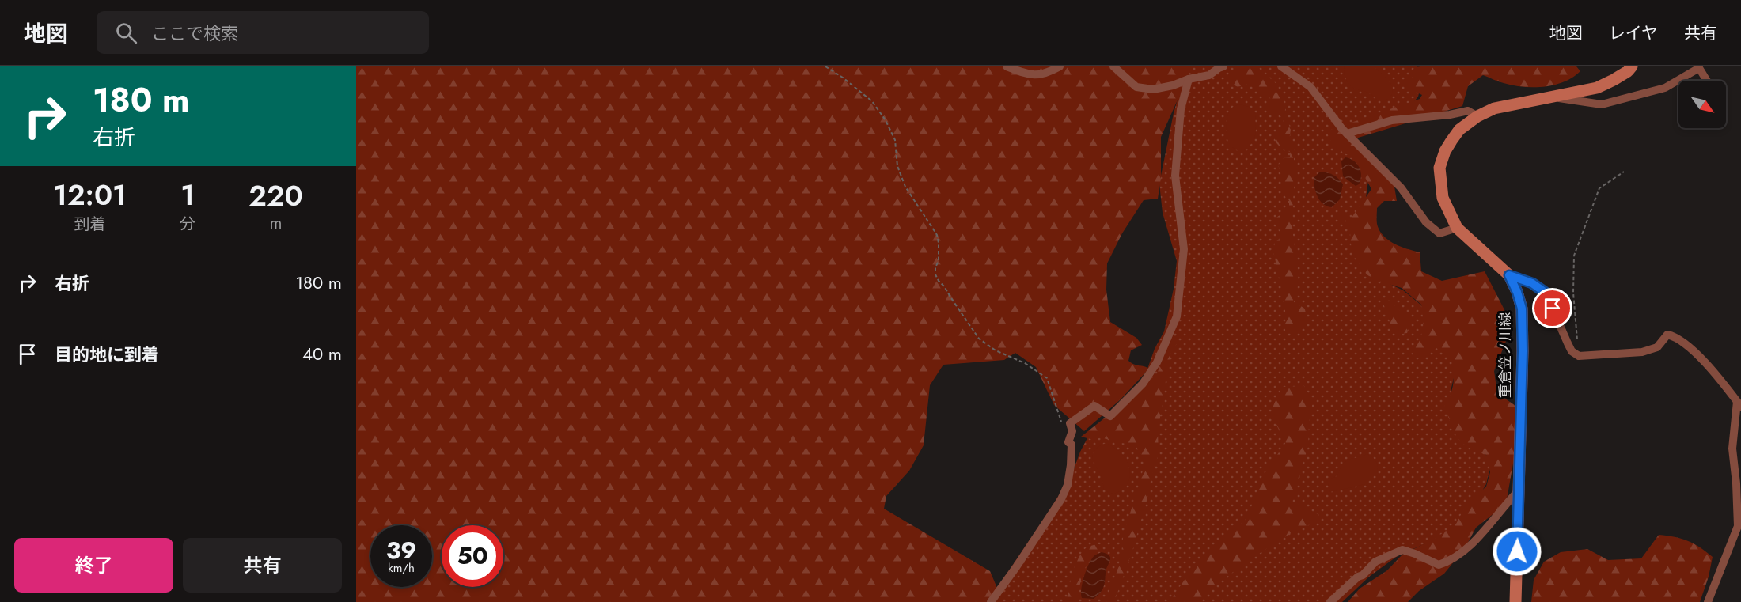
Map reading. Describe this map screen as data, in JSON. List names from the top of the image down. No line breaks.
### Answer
{"streets":{"main road":["重倉笠ノ川線"]},"north":"bottom right","page":{"header":"地図","search":"ここで検索","nav":["地図","レイヤ","共有"],"turn":["180 m","右折"],"eta":["12:01","到着","1","分","220","m"],"list":[{"name":"右折","value":"180 m"},{"name":"目的地に到着","value":"40 m"}],"speed":"39 km/h","limit":"50","buttons":["終了","共有"]}}
